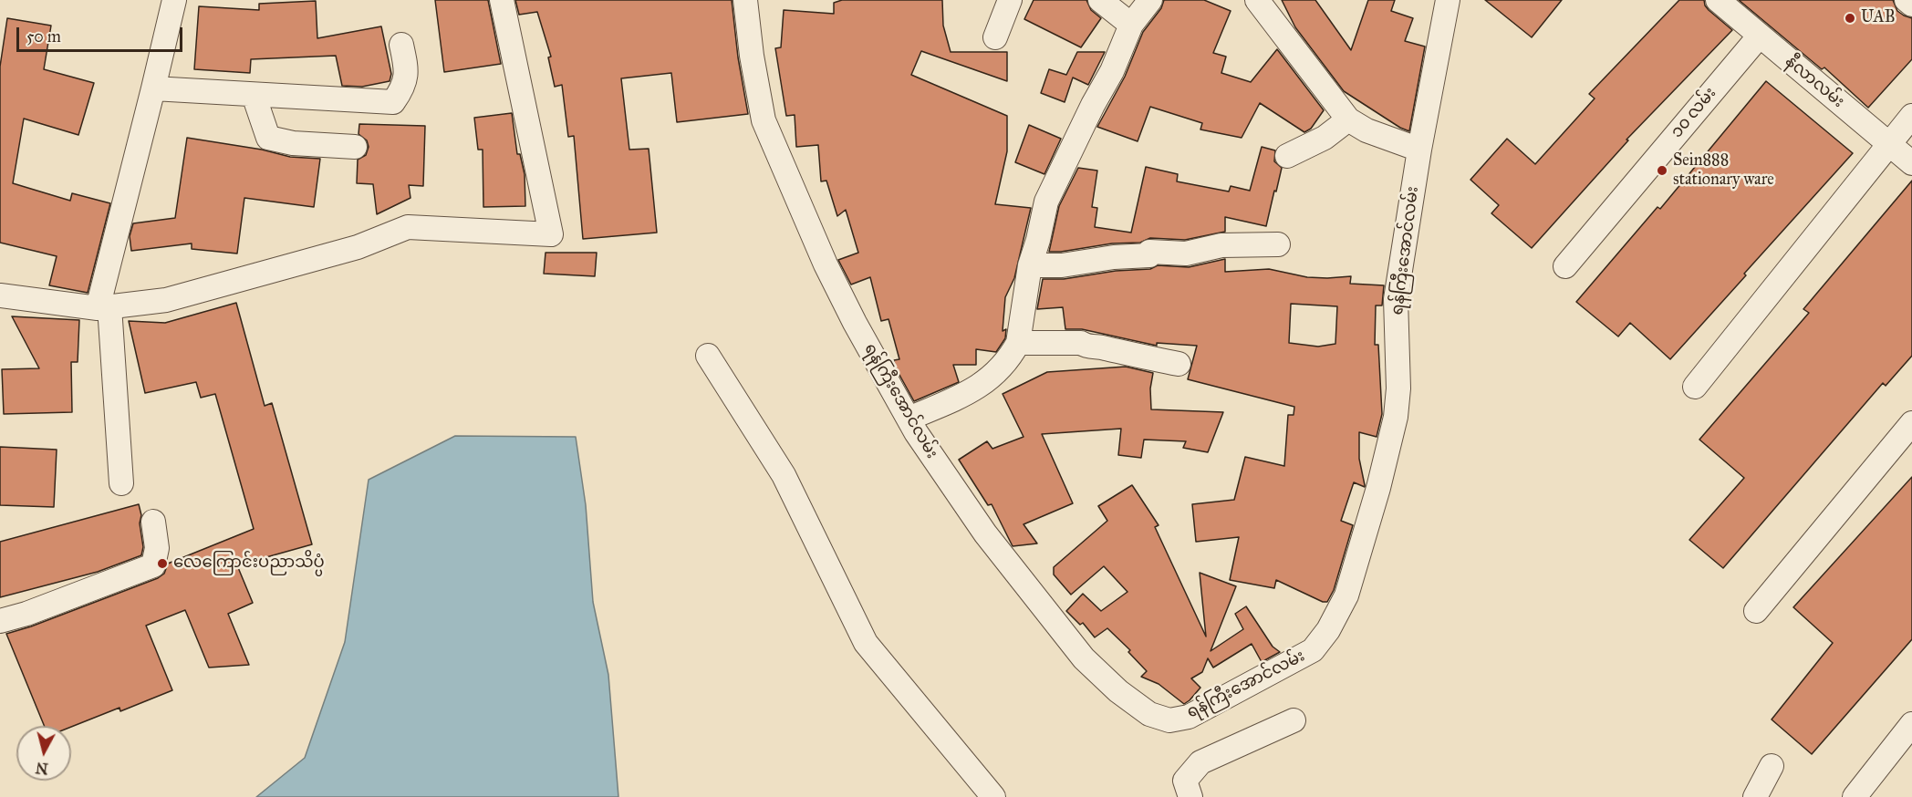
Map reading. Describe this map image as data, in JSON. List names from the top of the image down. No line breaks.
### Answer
{"streets":{"street":["နီလာလမ်း","၁၀ လမ်း","ရန်ကြီးအောင်လမ်း"]},"crossings":[["နီလာလမ်း","၁၀ လမ်း"]],"places":["UAB","Sein888 stationary ware","လေကြောင်းပညာသိပ္ပံ"],"scale_bar":"50 m","north":"bottom"}
